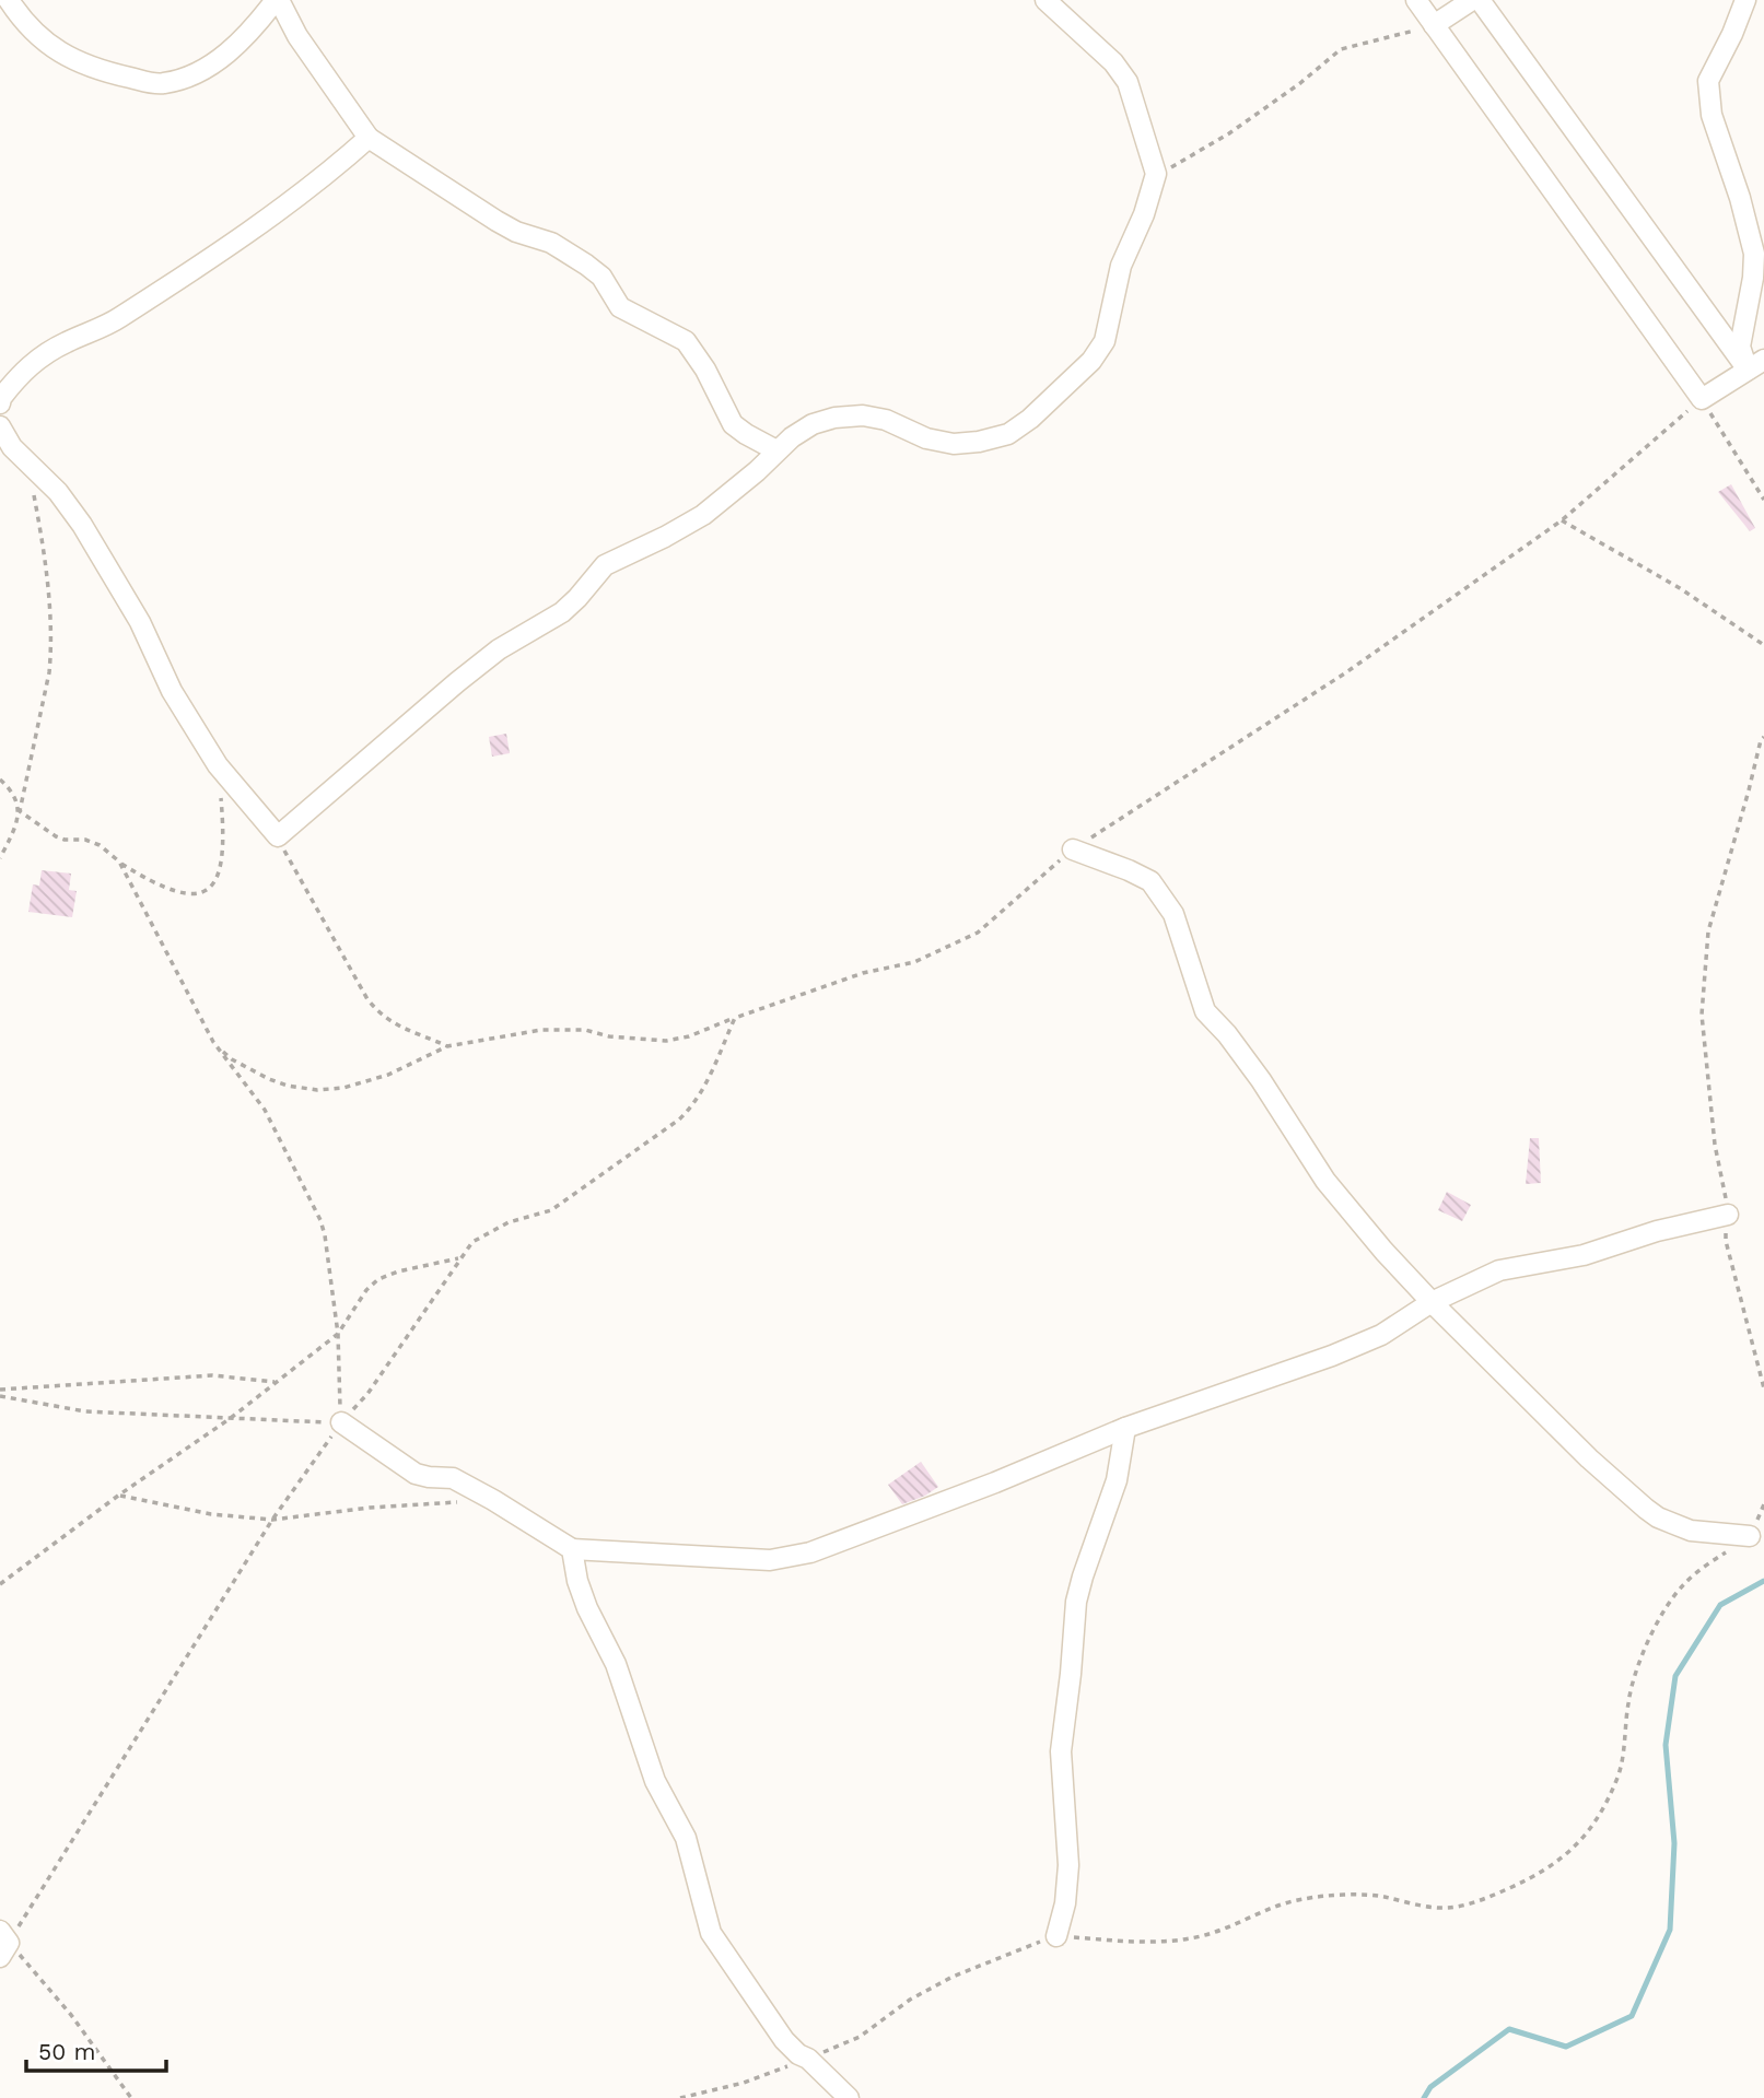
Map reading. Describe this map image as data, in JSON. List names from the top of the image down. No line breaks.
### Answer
{"scale_bar":"50 m"}
